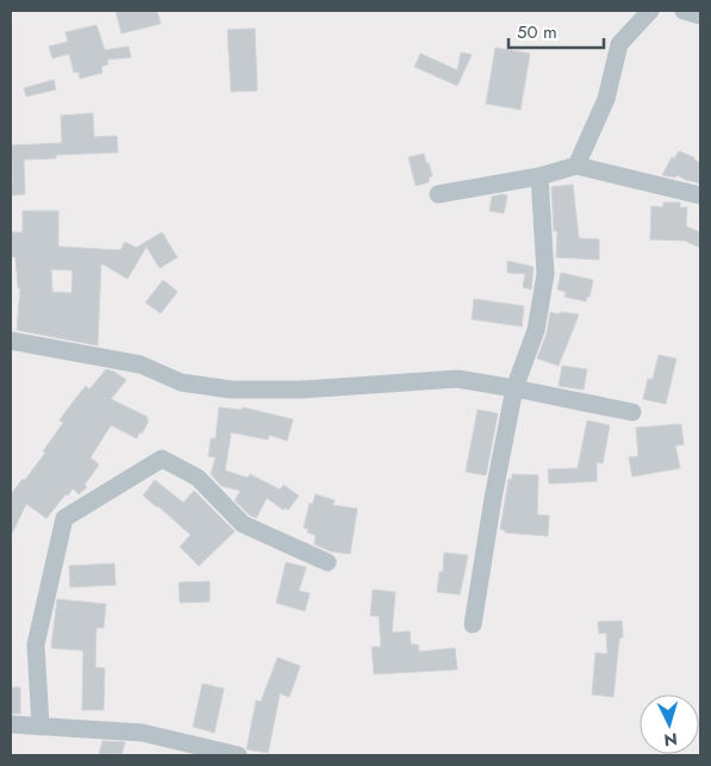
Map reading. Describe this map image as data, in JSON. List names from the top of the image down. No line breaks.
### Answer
{"scale_bar":"50 m","north":"bottom"}
